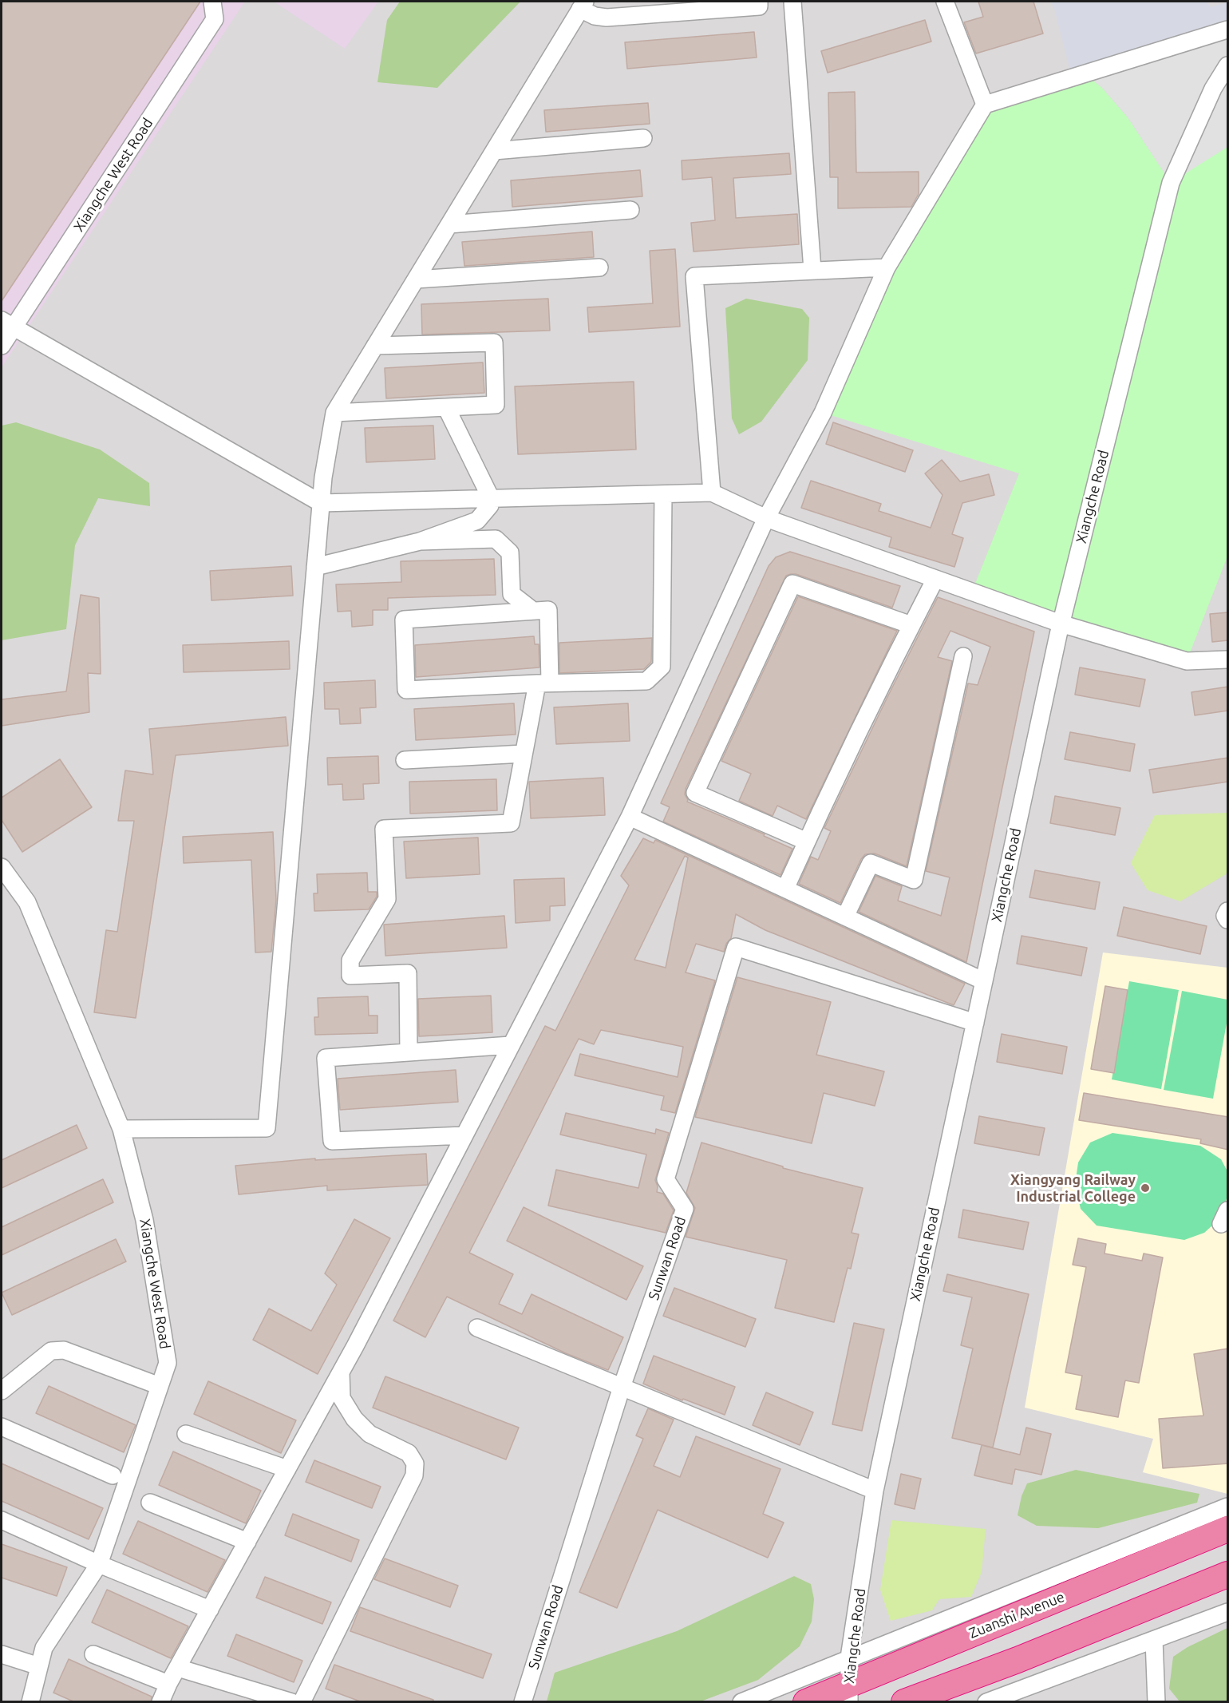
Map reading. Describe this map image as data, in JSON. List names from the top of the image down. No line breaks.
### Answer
{"streets":{"highway":["Zuanshi Avenue"],"street":["Xiangche West Road","Xiangche Road","Sunwan Road"]},"crossings":[["Xiangche Road","Sunwan Road"],["Xiangche Road","Zuanshi Avenue"]],"places":["Xiangyang Railway Industrial College"]}
